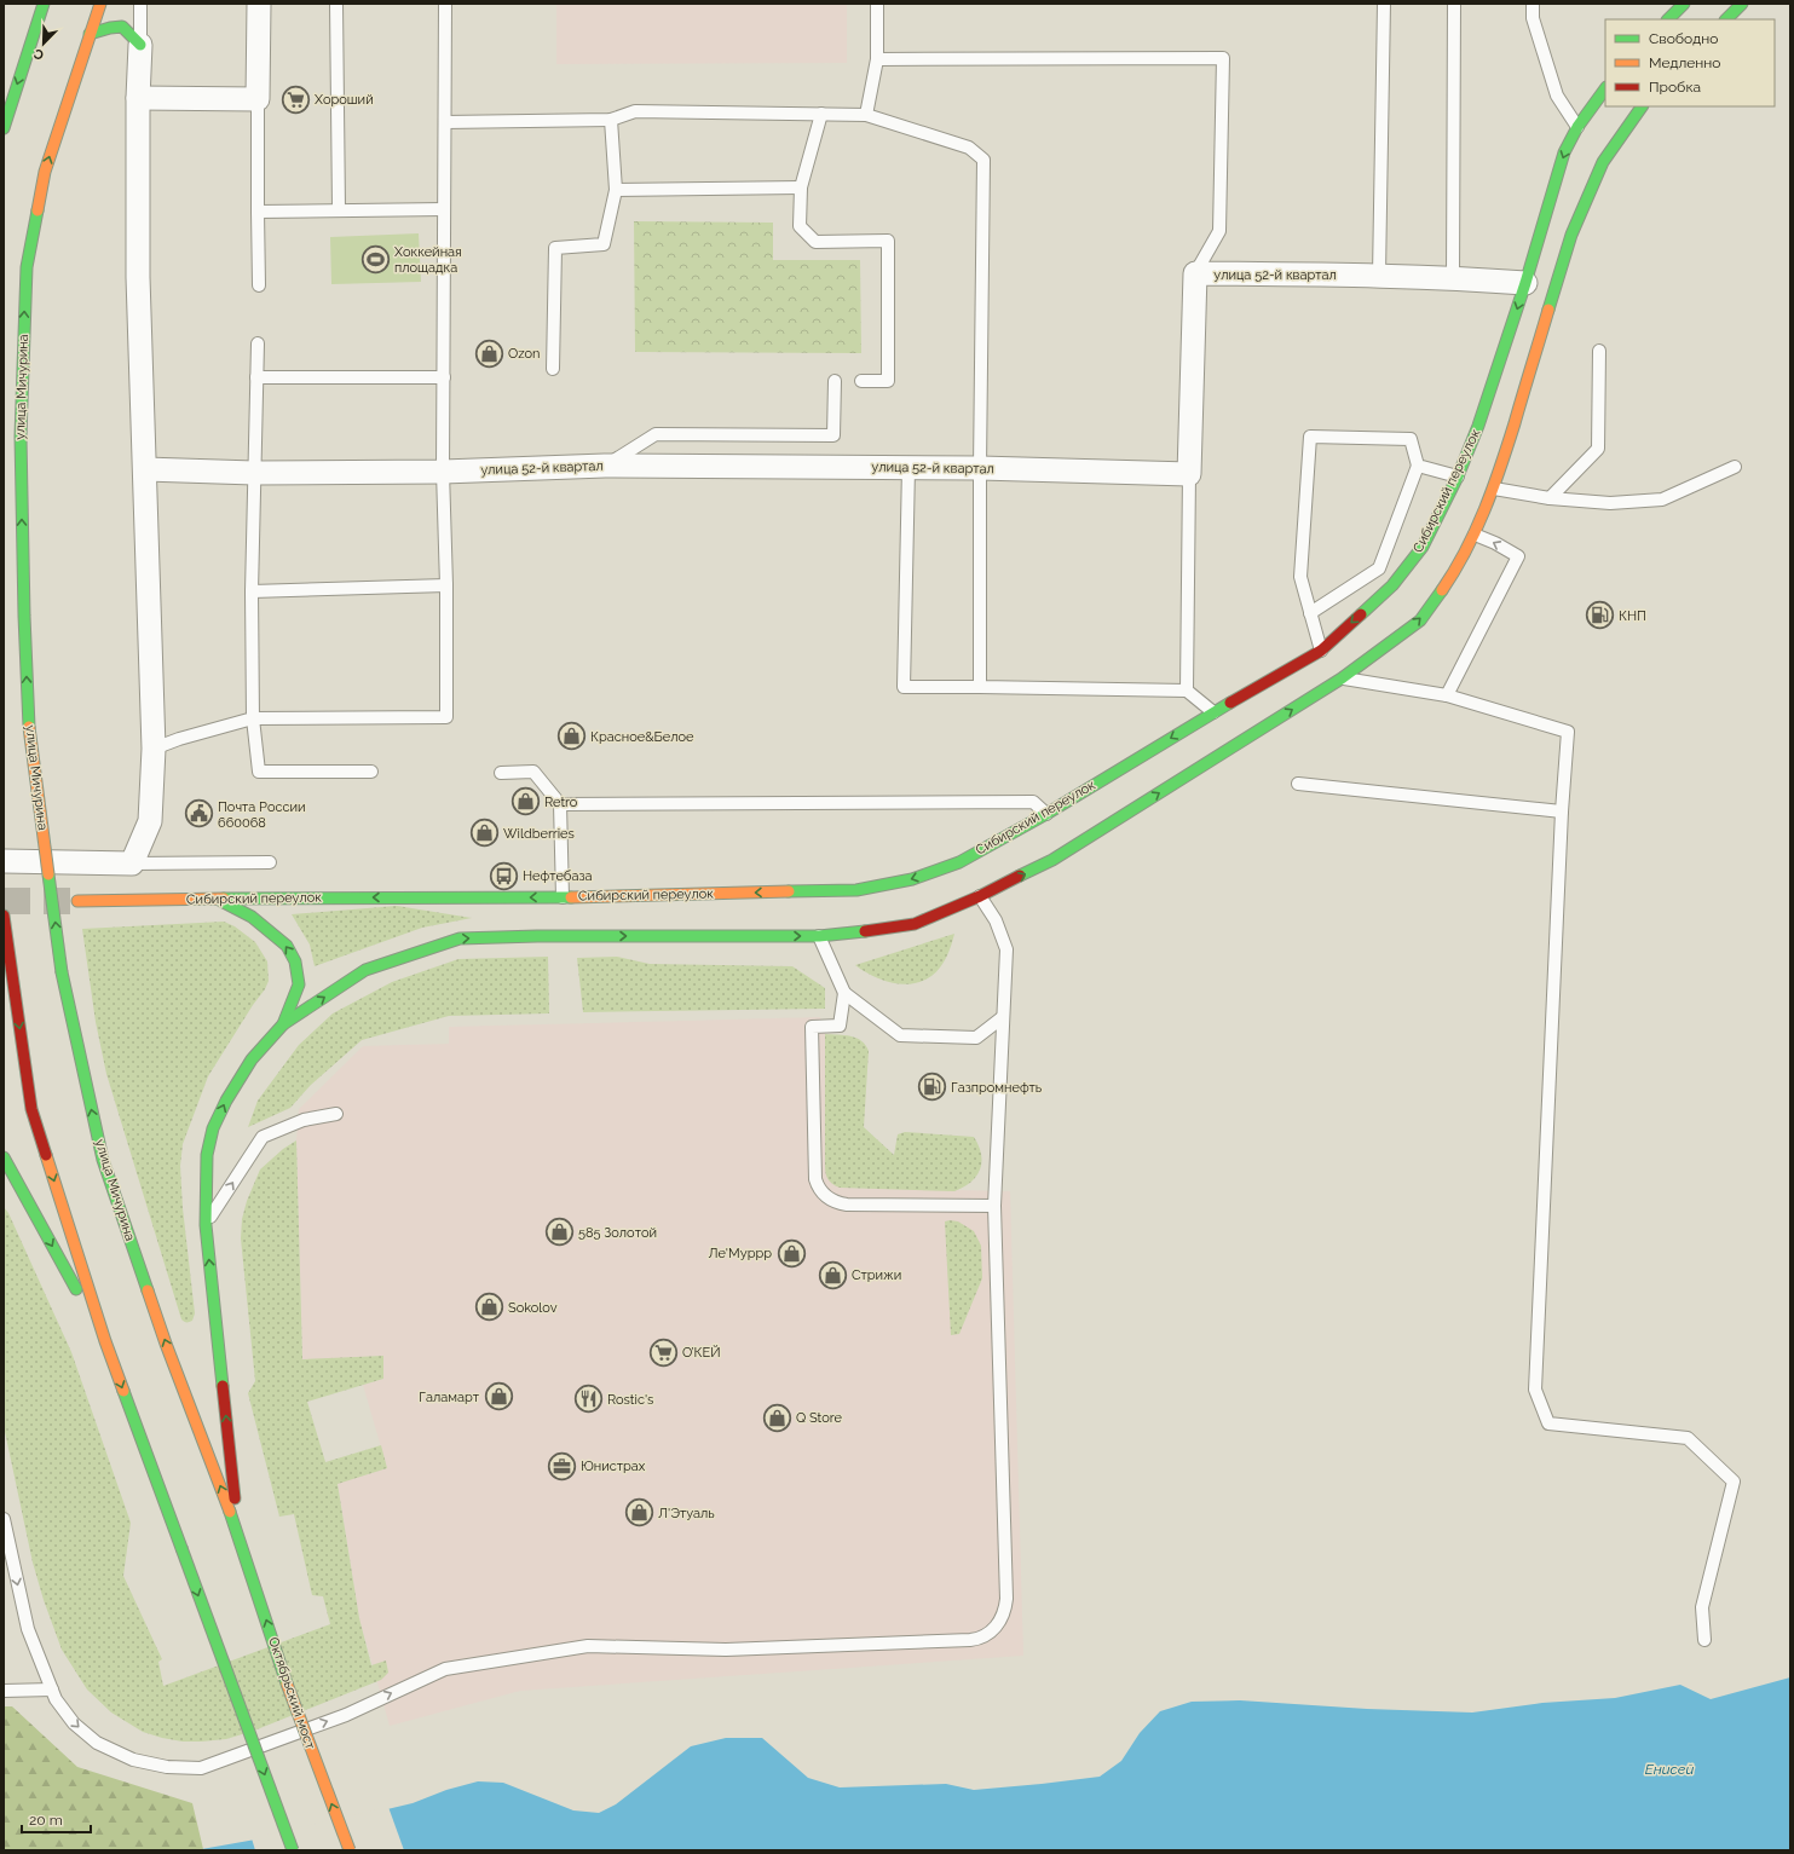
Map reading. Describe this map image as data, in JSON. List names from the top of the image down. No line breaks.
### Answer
{"streets":{"main road":["улица Мичурина","Сибирский переулок","Октябрьский мост"],"street":["улица 52-й квартал"]},"crossings":[["улица 52-й квартал","Сибирский переулок"],["улица Мичурина","Октябрьский мост"]],"water":["Енисей"],"places":{"supermarket":["Хороший","О’КЕЙ"],"sports":["Хоккейная площадка"],"shop":["Ozon","Красное&Белое","Retro","Wildberries","585 Золотой","Ле'Муррр","Стрижи","Sokolov","Галамарт","Q Store","Л'Этуаль"],"fuel station":["КНП","Газпромнефть"],"public building":["Почта России 660068"],"bus stop":["Нефтебаза"],"restaurant":["Rostic's"],"office":["Юнистрах"]},"legend":["Свободно","Медленно","Пробка"],"scale_bar":"20 m","north":"bottom left"}
